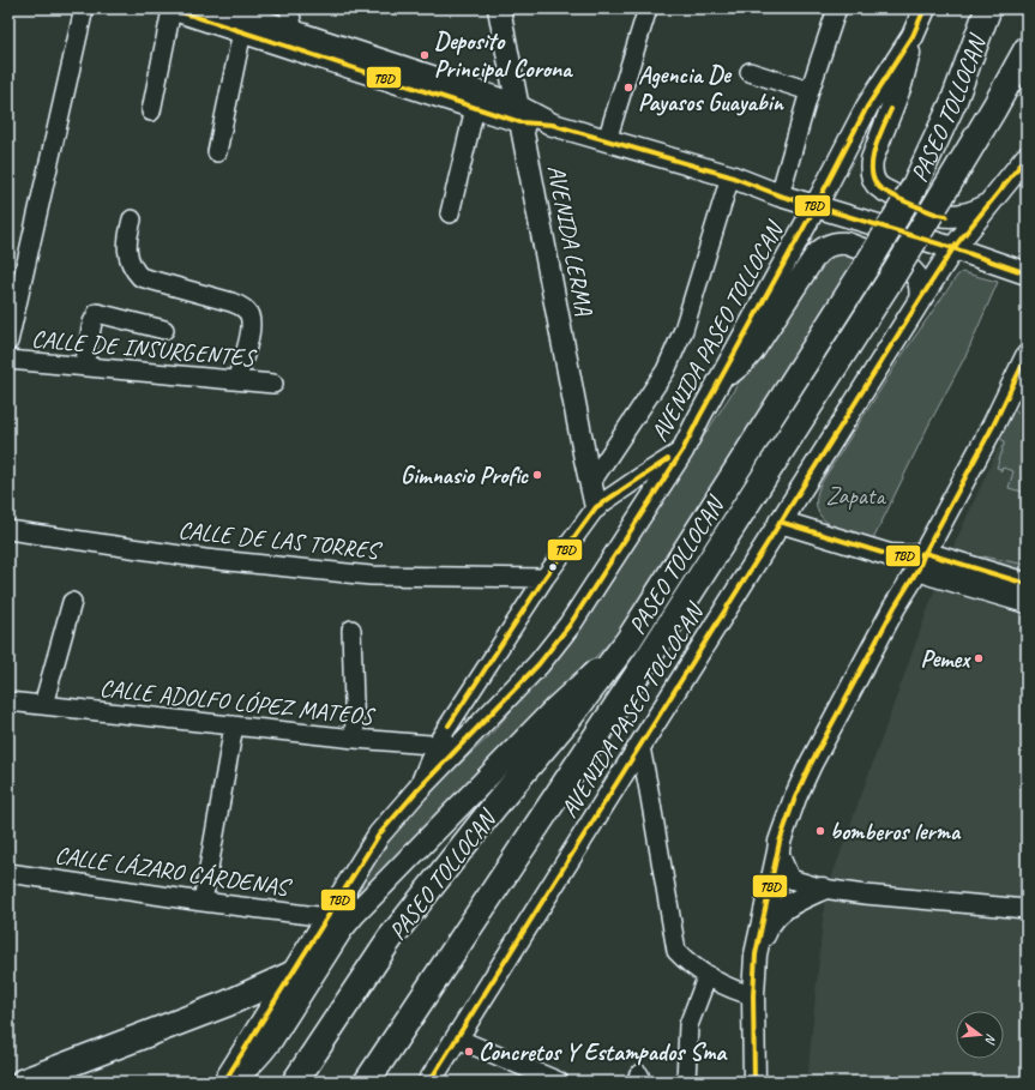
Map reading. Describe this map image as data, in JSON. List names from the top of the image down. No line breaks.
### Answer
{"streets":{"highway":["PASEO TOLLOCAN"],"main road":["AVENIDA LERMA","AVENIDA PASEO TOLLOCAN"],"street":["CALLE DE INSURGENTES","CALLE DE LAS TORRES","CALLE ADOLFO LÓPEZ MATEOS","CALLE LÁZARO CÁRDENAS"]},"crossings":[["AVENIDA PASEO TOLLOCAN","CALLE ADOLFO LÓPEZ MATEOS"],["AVENIDA PASEO TOLLOCAN","CALLE LÁZARO CÁRDENAS"]],"parks":["Zapata"],"places":["Deposito Principal Corona","Agencia De Payasos Guayabin","Gimnasio Profic","Pemex","bomberos lerma","Concretos Y Estampados Sma"],"lines":["transit line TBD"],"north":"right"}
